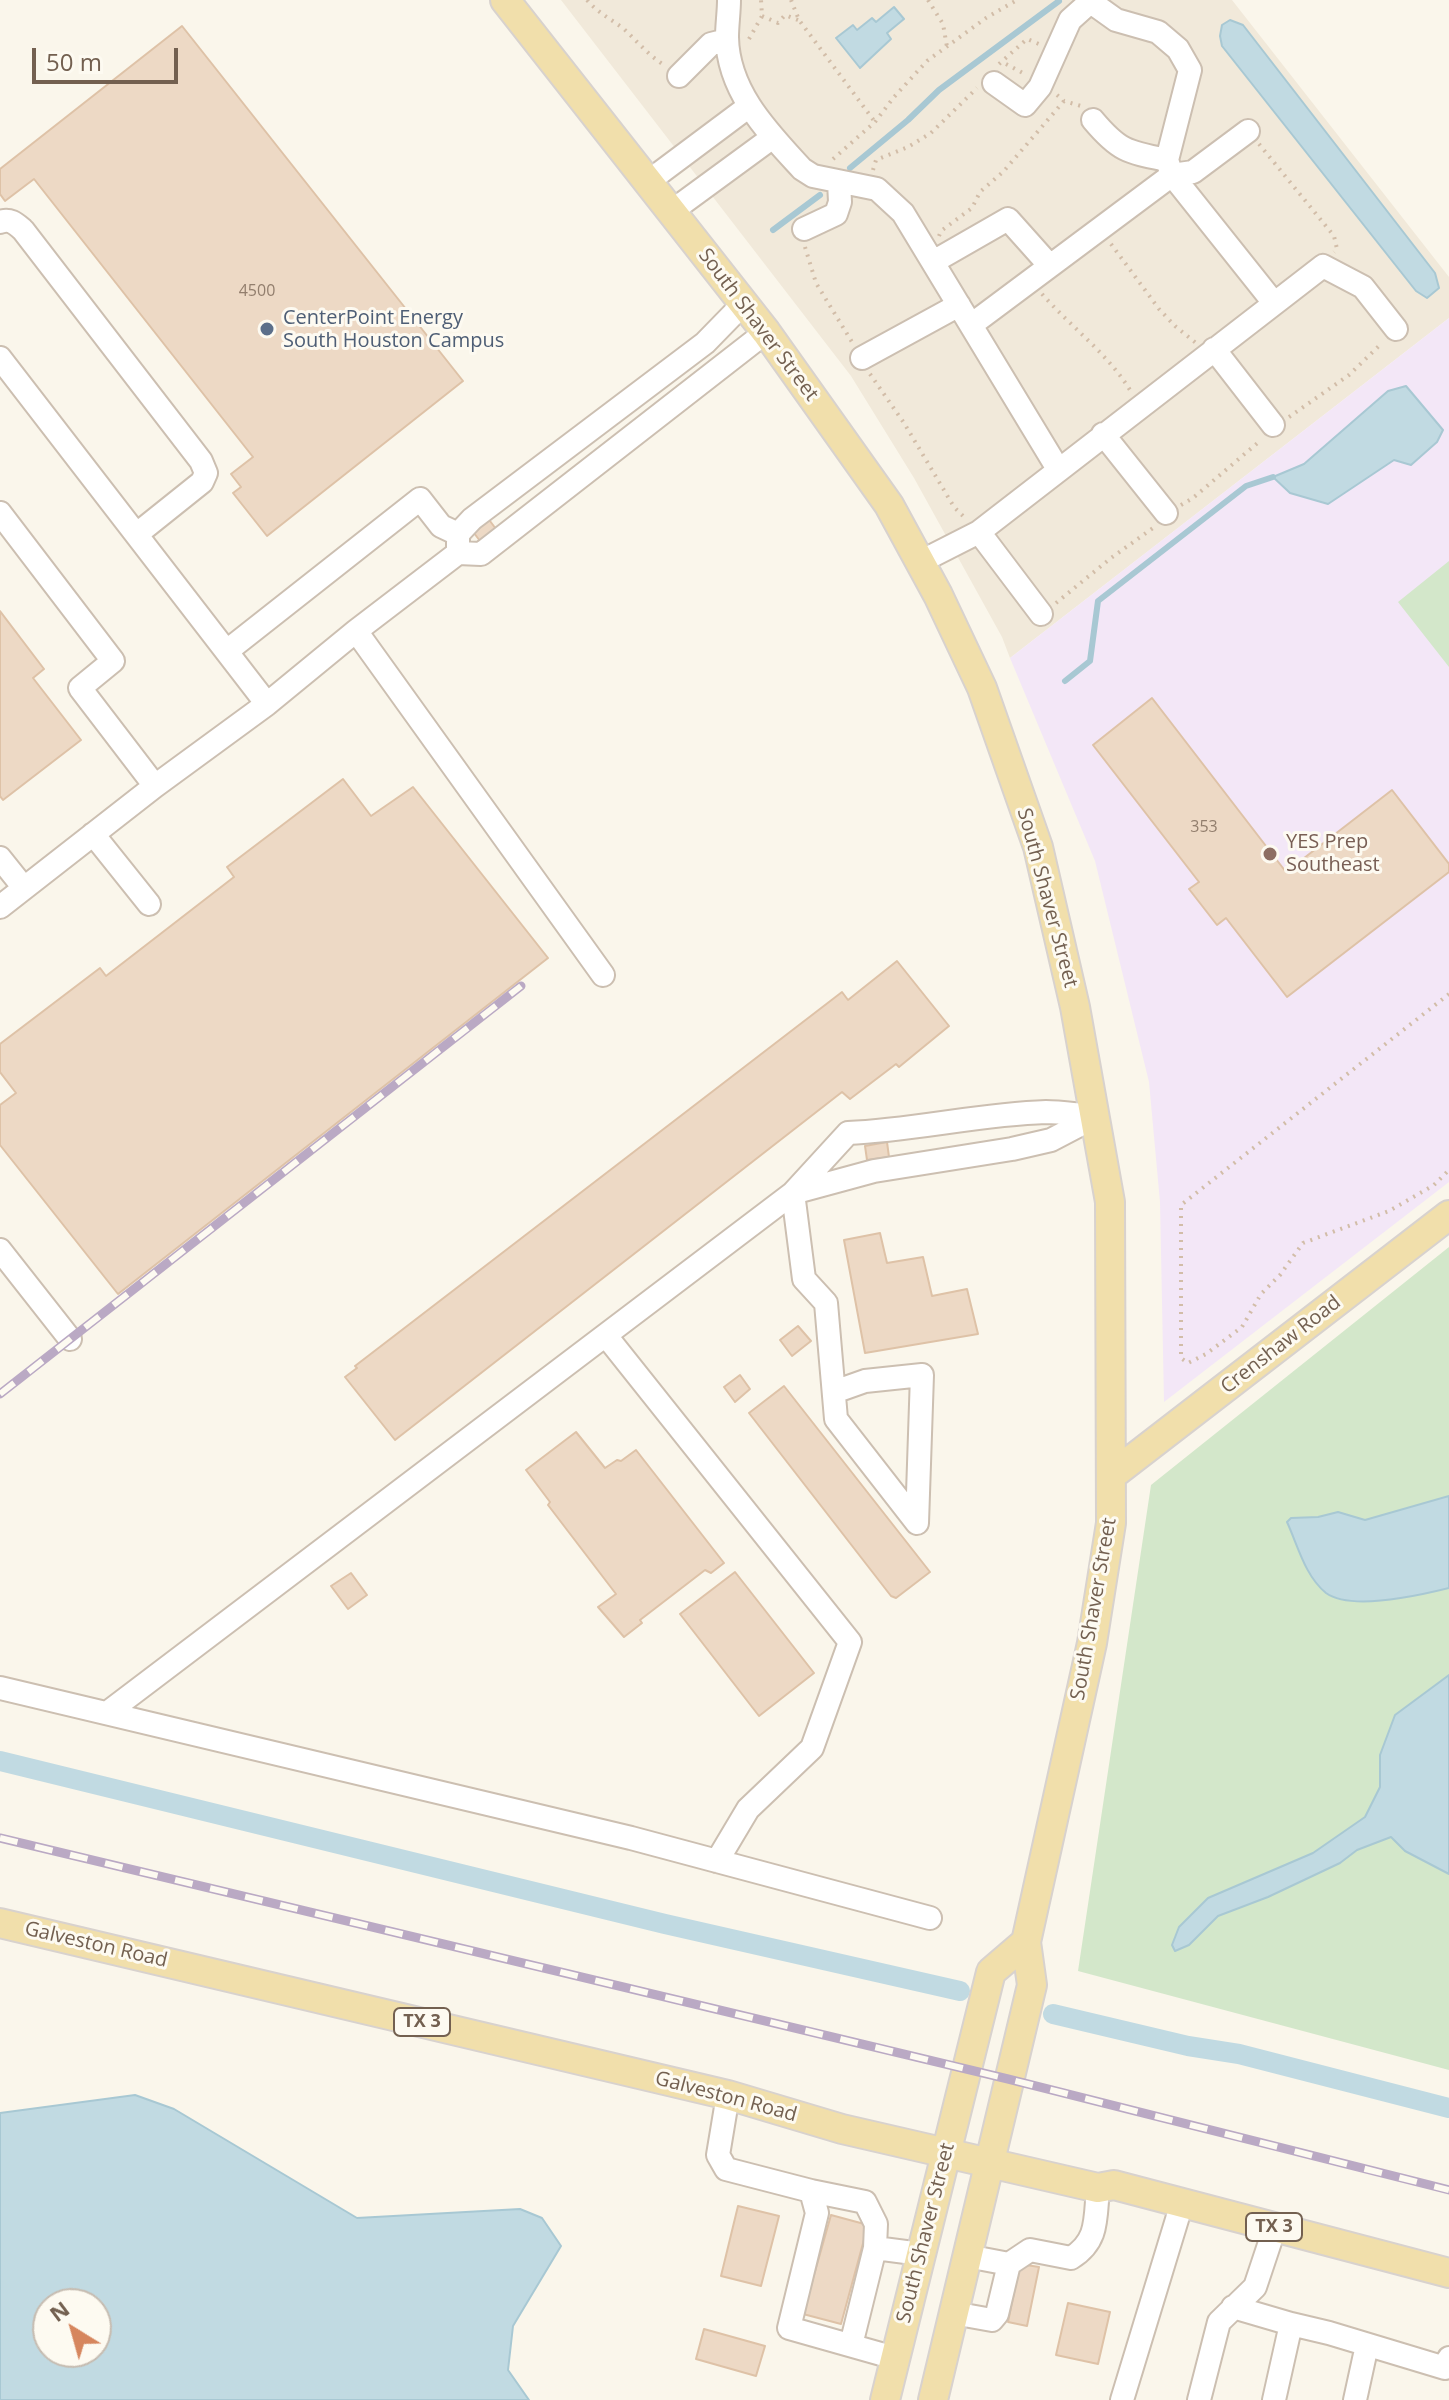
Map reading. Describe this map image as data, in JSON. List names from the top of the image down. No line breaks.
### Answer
{"streets":{"main road":["South Shaver Street","Crenshaw Road","Galveston Road","TX 3"]},"crossings":[["South Shaver Street","Crenshaw Road"],["South Shaver Street","Galveston Road"]],"places":["CenterPoint Energy South Houston Campus","YES Prep Southeast"],"house_numbers":["4500","353"],"scale_bar":"50 m","north":"top left"}
